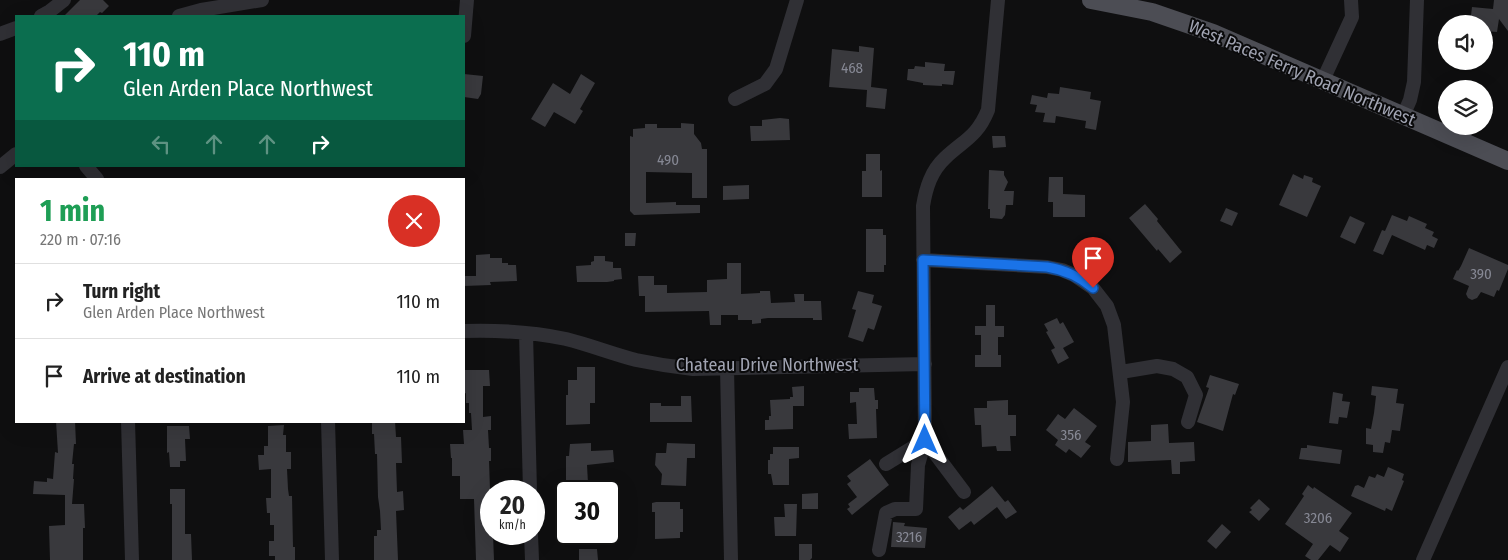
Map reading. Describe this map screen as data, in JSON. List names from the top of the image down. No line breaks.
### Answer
{"streets":{"main road":["West Paces Ferry Road Northwest"],"street":["Chateau Drive Northwest"]},"house_numbers":["468","490","390","356","3206","3216"],"page":{"turn":["110 m","Glen Arden Place Northwest"],"heading":["1 min","220 m · 07:16"],"list":[{"name":"Turn right","note":"Glen Arden Place Northwest","value":"110 m"},{"name":"Arrive at destination","value":"110 m"}],"speed":"20 km/h","limit":"30"}}
